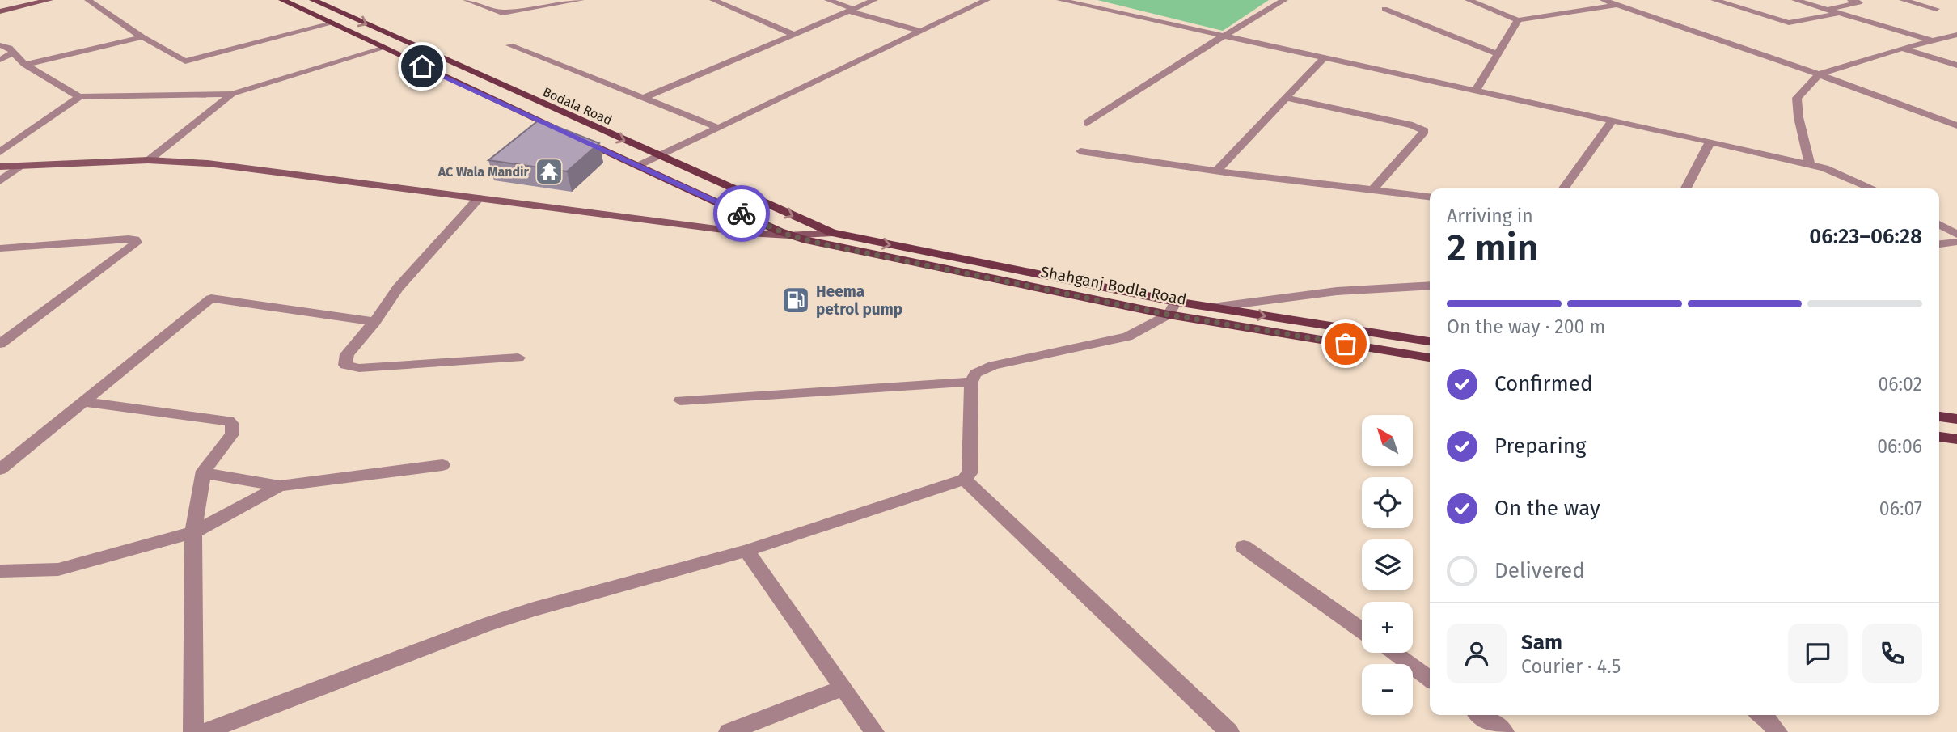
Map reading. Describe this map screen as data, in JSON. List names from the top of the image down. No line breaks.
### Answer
{"streets":{"main road":["Bodala Road","Shahganj Bodla Road"]},"crossings":[["Bodala Road","Shahganj Bodla Road"]],"places":{"temple":["AC Wala Mandir"],"fuel station":["Heema petrol pump"]},"north":"top left","page":{"heading":["2 min","Arriving in","06:23–06:28"],"panel":["Sam","Courier · 4.5"],"bar":"On the way · 200 m","list":[["Confirmed","06:02"],["Preparing","06:06"],["On the way","06:07"],"Delivered"],"map_buttons":["+","−"]}}
